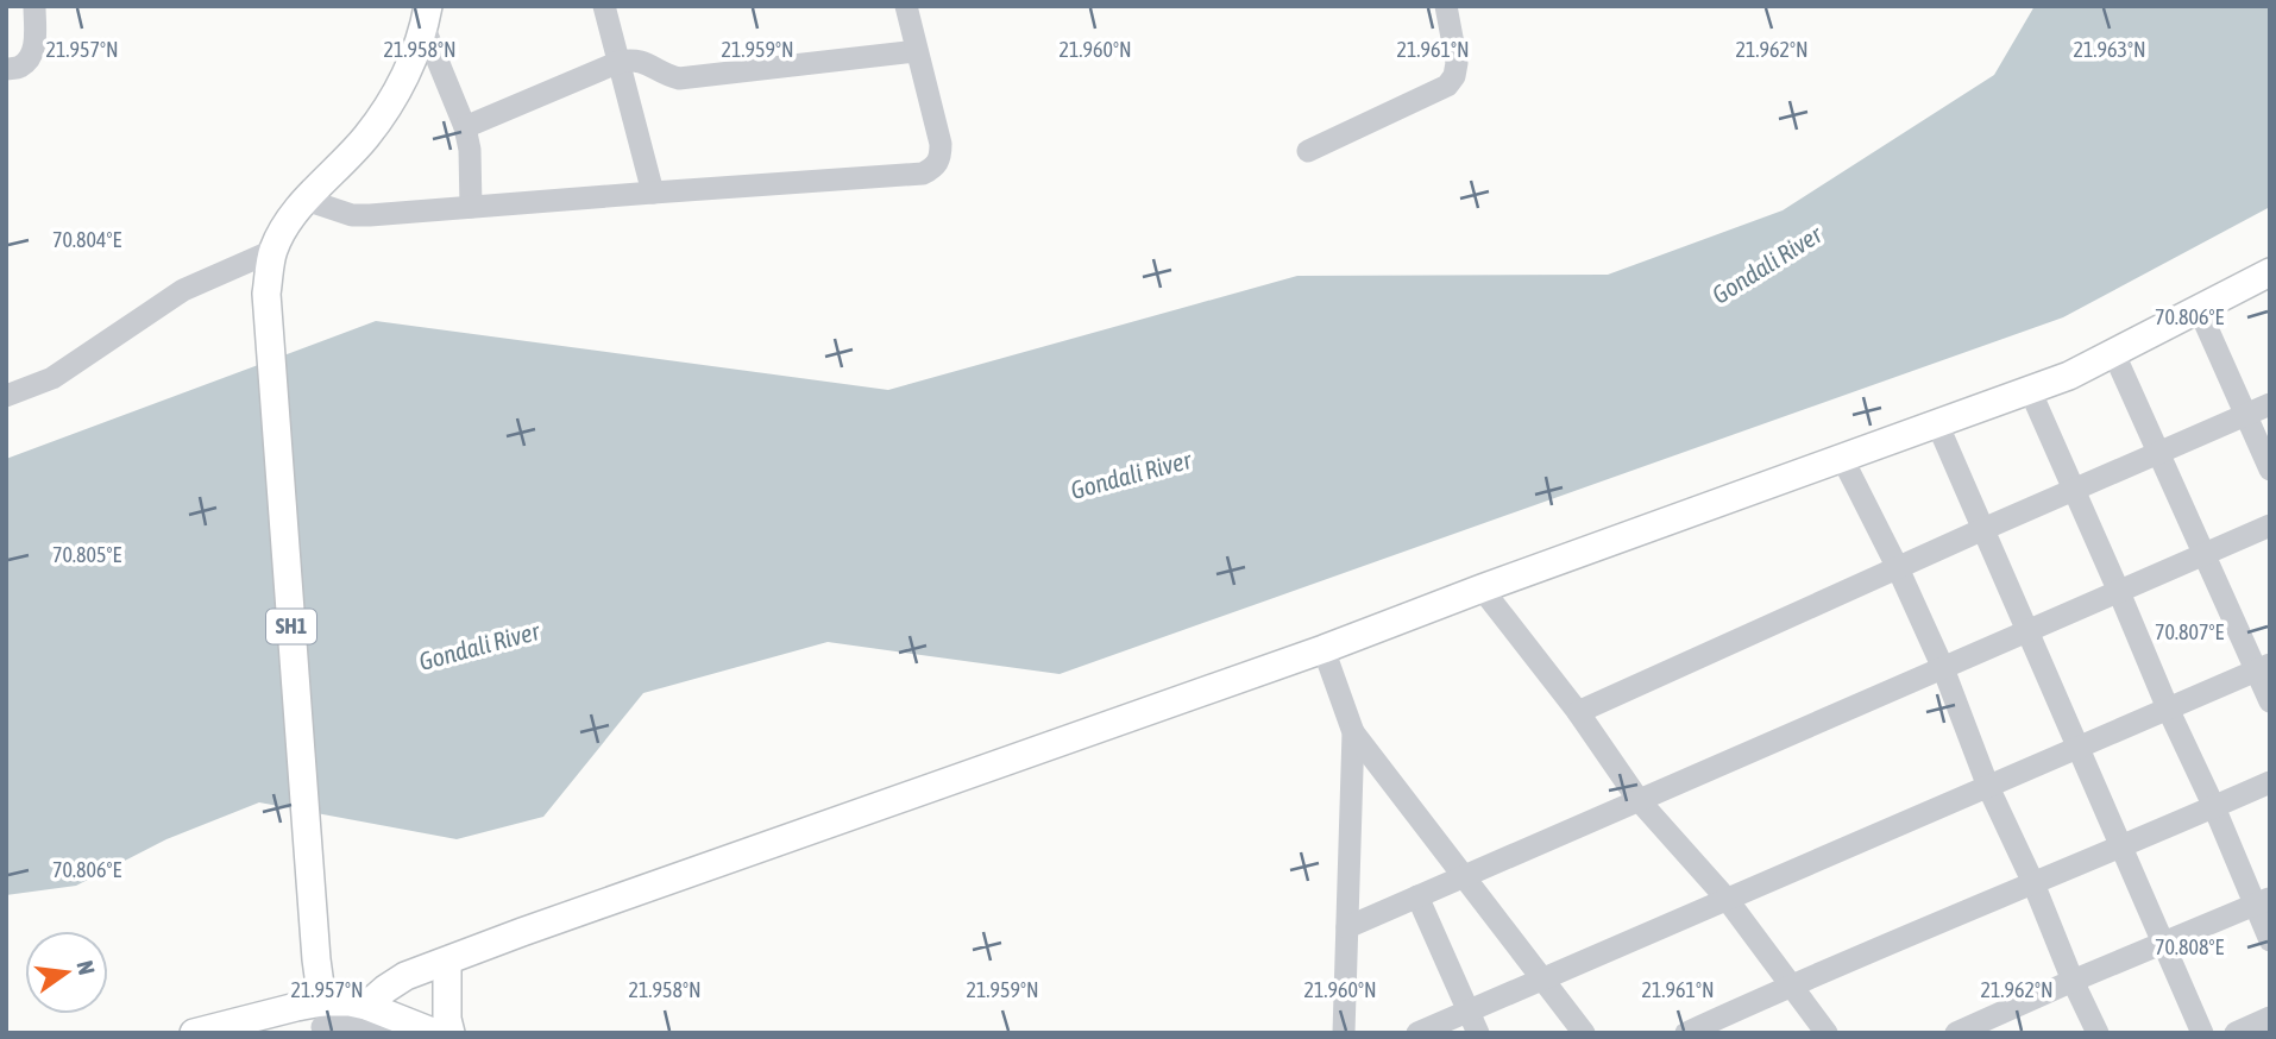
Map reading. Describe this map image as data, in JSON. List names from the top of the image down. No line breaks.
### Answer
{"streets":{"main road":["SH1"]},"water":["Gondali River"],"north":"right","coordinates":["21.963°N","21.957°N","21.958°N","21.959°N","21.960°N","21.961°N","21.962°N","70.804°E","70.806°E","70.805°E","70.807°E","70.808°E"]}
